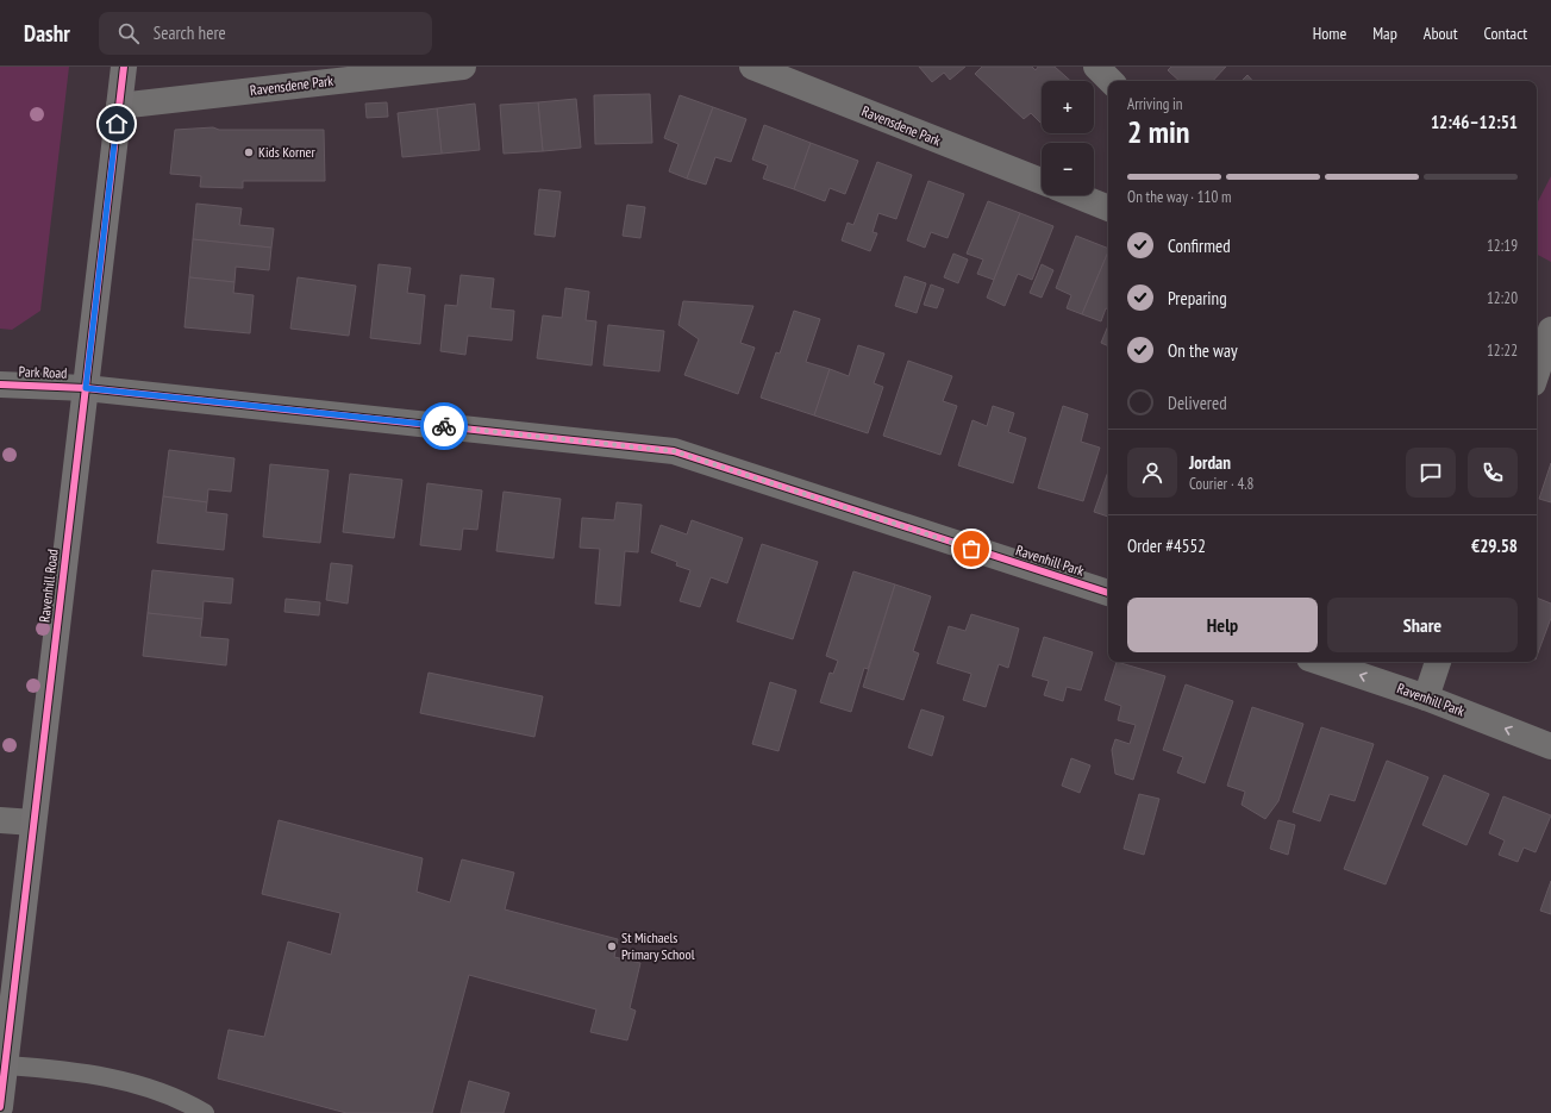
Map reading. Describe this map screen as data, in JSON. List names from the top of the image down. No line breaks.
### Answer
{"streets":{"main road":["Ravenhill Road"],"street":["Ravensdene Park","Park Road","Ravenhill Park"]},"crossings":[["Ravensdene Park","Ravenhill Road"],["Park Road","Ravenhill Park"],["Park Road","Ravenhill Road"],["Ravenhill Park","Ravenhill Road"]],"places":["Kids Korner","St Michaels Primary School"],"page":{"header":"Dashr","search":"Search here","nav":["Home","Map","About","Contact"],"map_buttons":["+","−"],"heading":["2 min","Arriving in","12:46–12:51"],"panel":["Jordan","Courier · 4.8","Order #4552","€29.58"],"bar":"On the way · 110 m","list":[["Confirmed","12:19"],["Preparing","12:20"],["On the way","12:22"],"Delivered"],"buttons":["Help","Share"]}}
